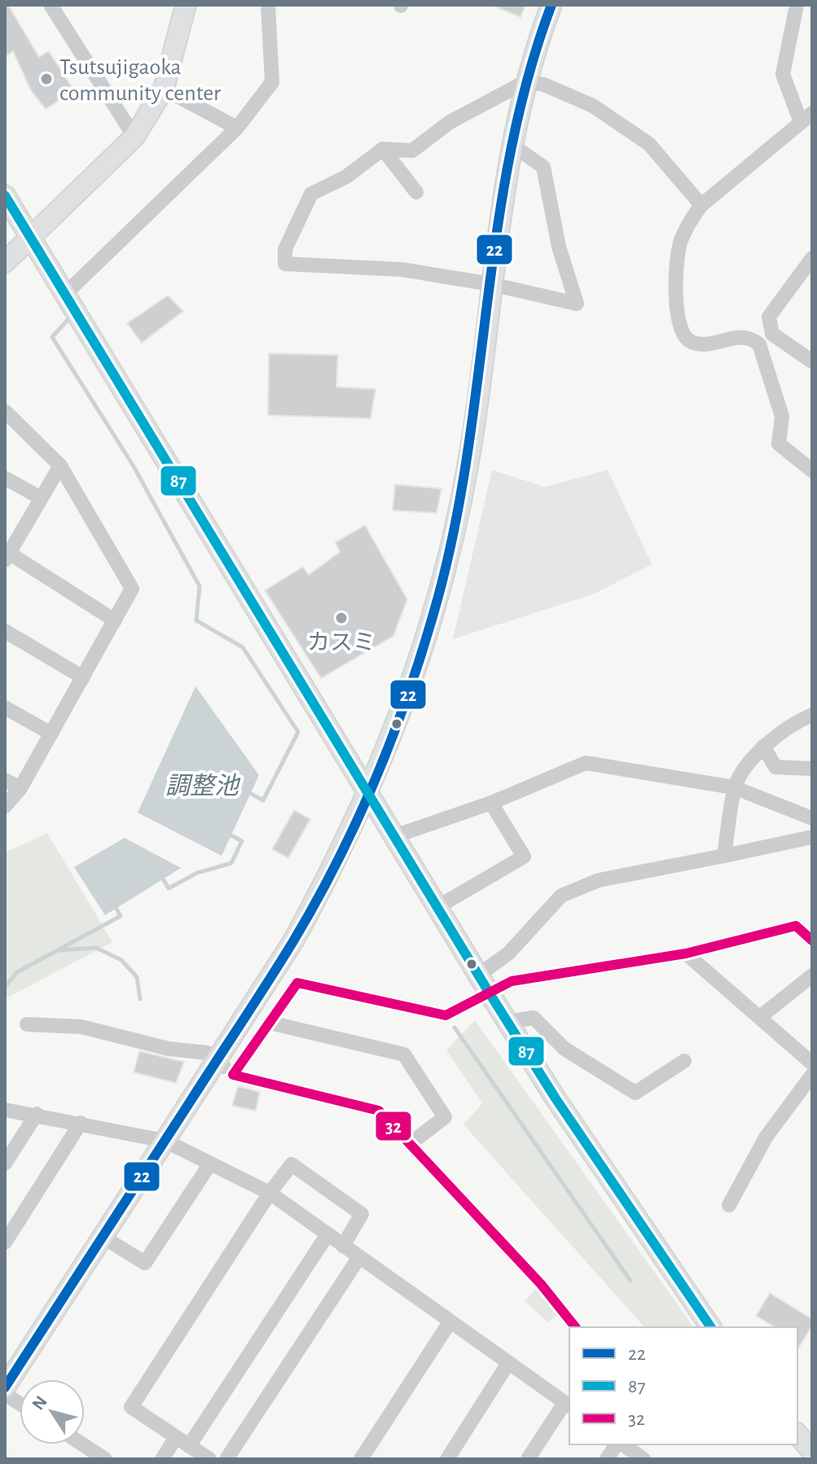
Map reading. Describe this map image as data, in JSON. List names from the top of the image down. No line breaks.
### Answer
{"water":["調整池"],"places":["Tsutsujigaoka community center","カスミ"],"lines":["transit line 22","transit line 87","transit line 32"],"legend":["22","87","32"],"north":"top left"}
